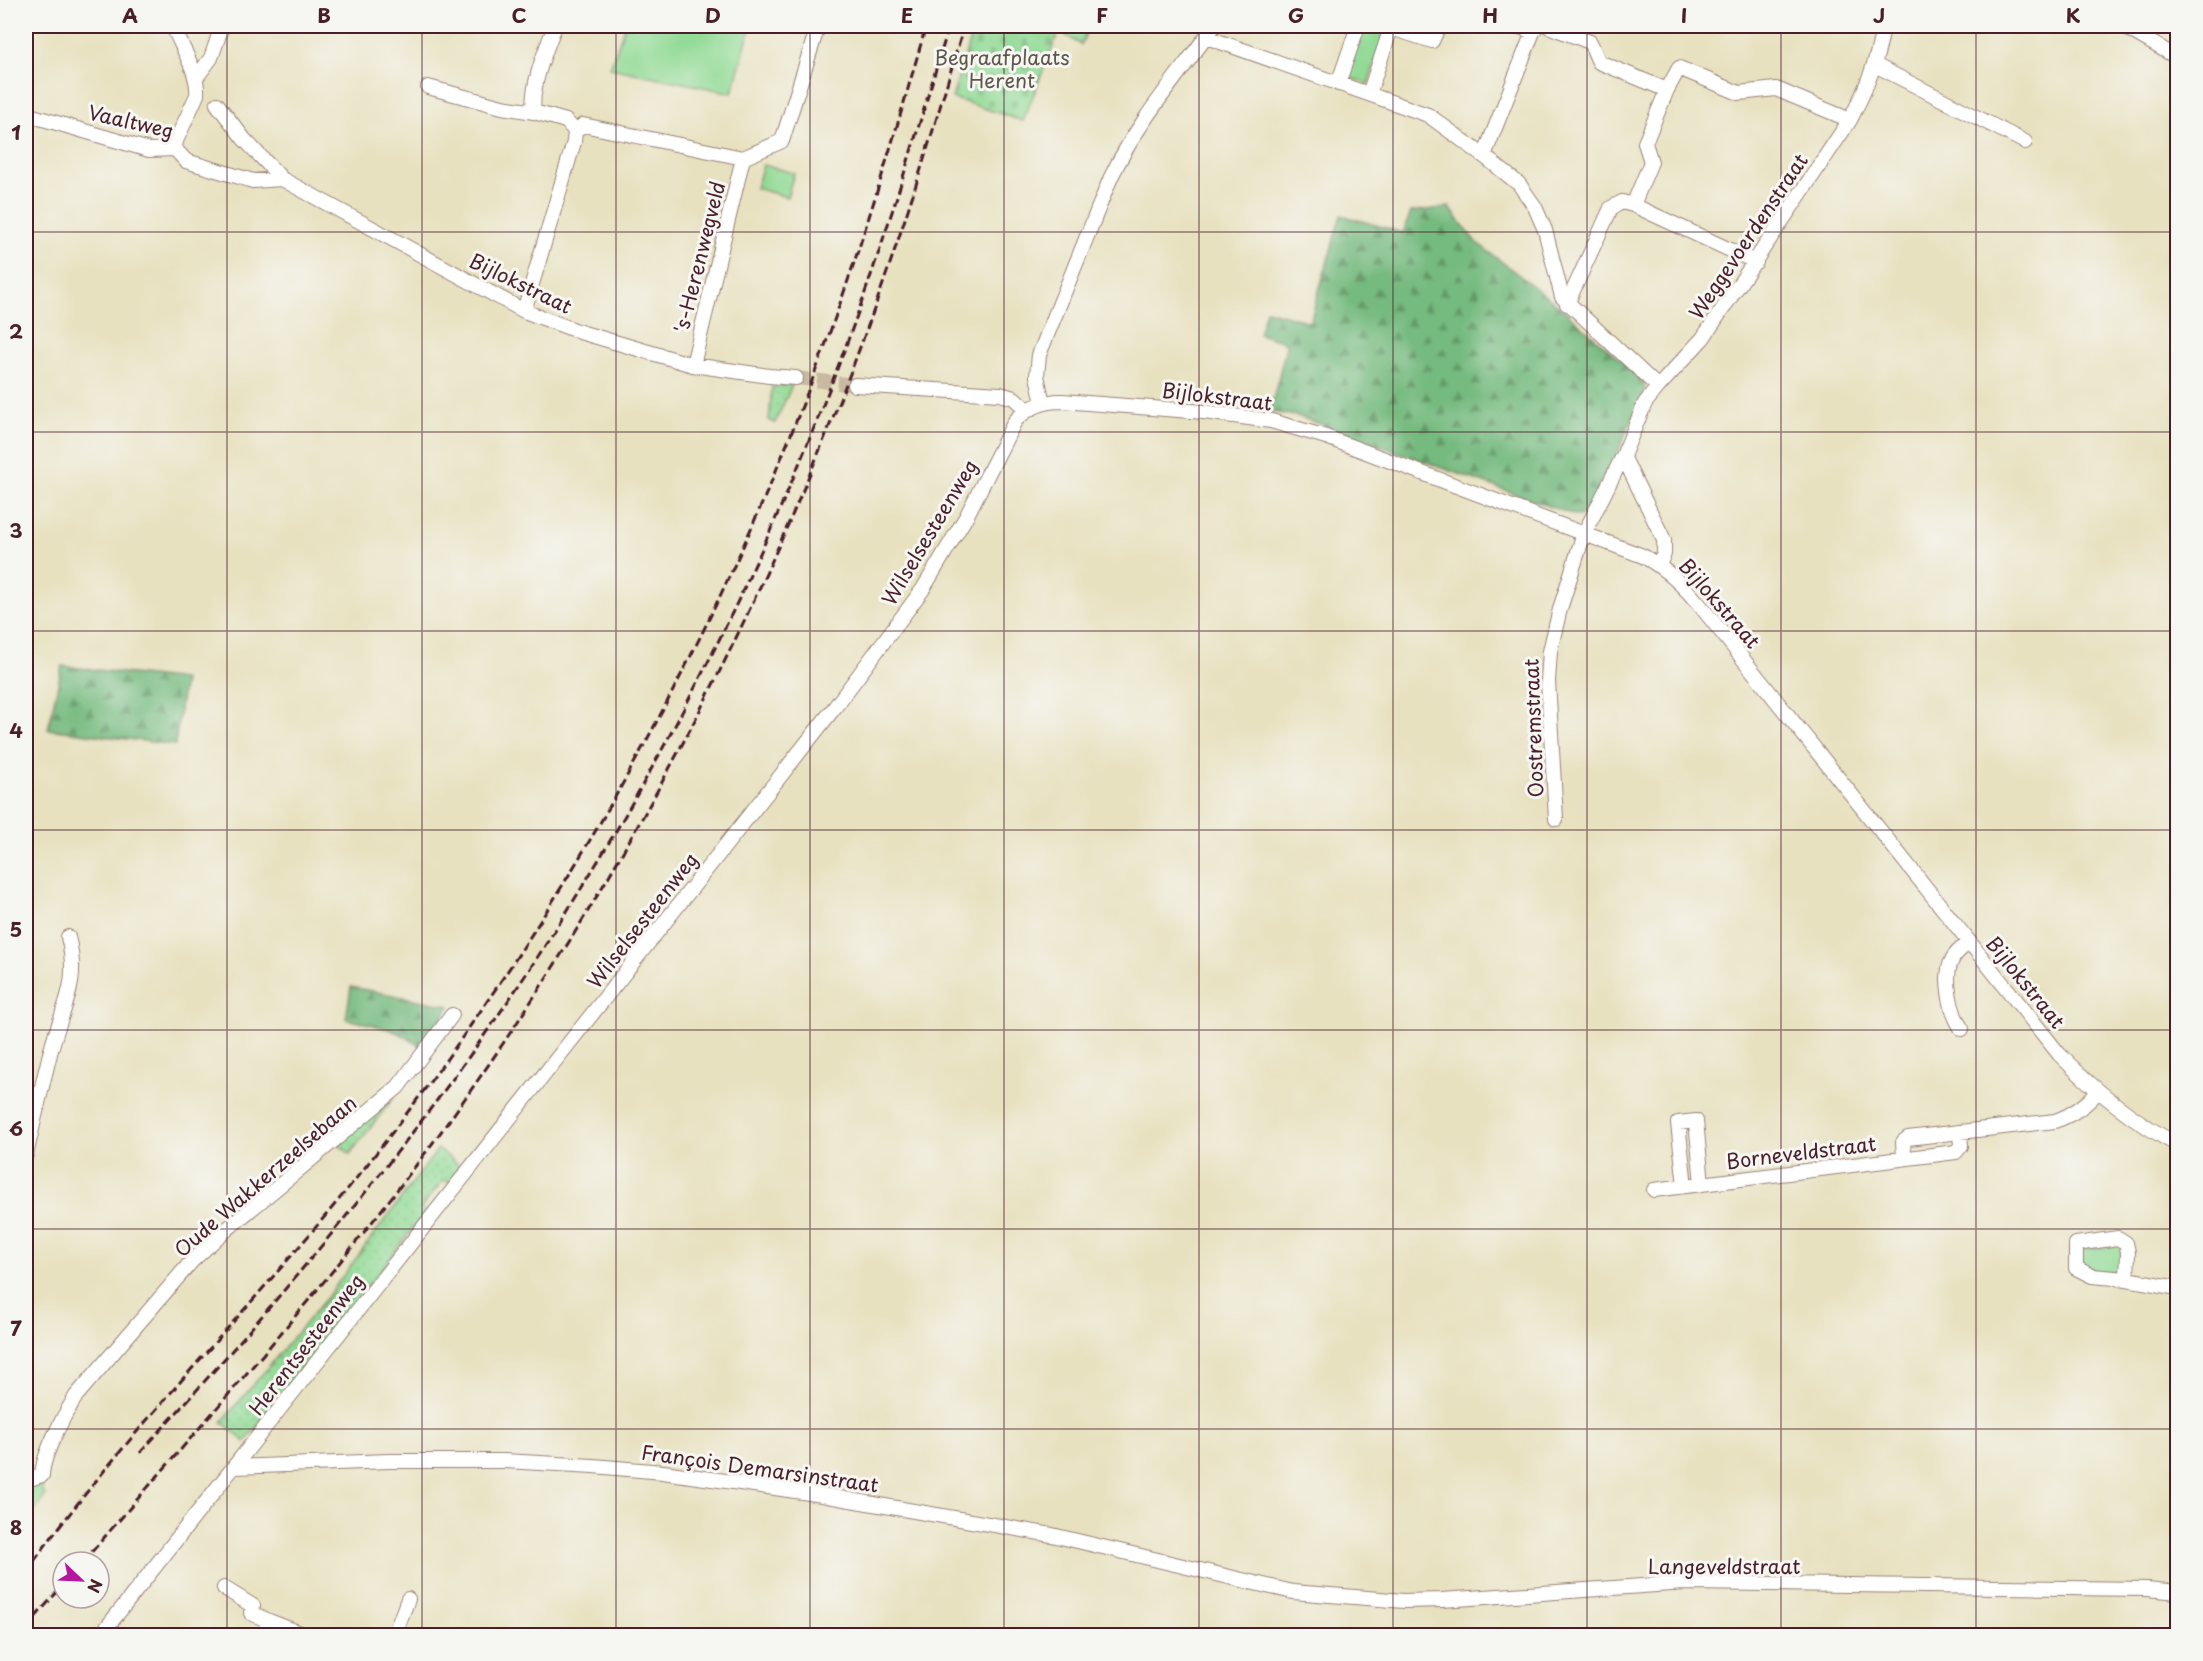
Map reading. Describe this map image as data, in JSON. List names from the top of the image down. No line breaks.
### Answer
{"streets":{"street":["Vaaltweg","Weggevoerdenstraat","'s-Herenwegveld","Bijlokstraat","Wilselsesteenweg","Oostremstraat","Borneveldstraat","Oude Wakkerzeelsebaan","Herentsesteenweg","François Demarsinstraat","Langeveldstraat"]},"crossings":[["Vaaltweg","Bijlokstraat"],["Weggevoerdenstraat","Bijlokstraat"],["Weggevoerdenstraat","Oostremstraat"],["'s-Herenwegveld","Bijlokstraat"],["Bijlokstraat","Wilselsesteenweg"],["Bijlokstraat","Oostremstraat"],["Bijlokstraat","Borneveldstraat"],["Wilselsesteenweg","Herentsesteenweg"],["Herentsesteenweg","François Demarsinstraat"],["François Demarsinstraat","Langeveldstraat"]],"parks":["Begraafplaats Herent"],"north":"bottom right","grid":{"columns":["A","B","C","D","E","F","G","H","I","J","K"],"rows":["1","2","3","4","5","6","7","8"]}}
